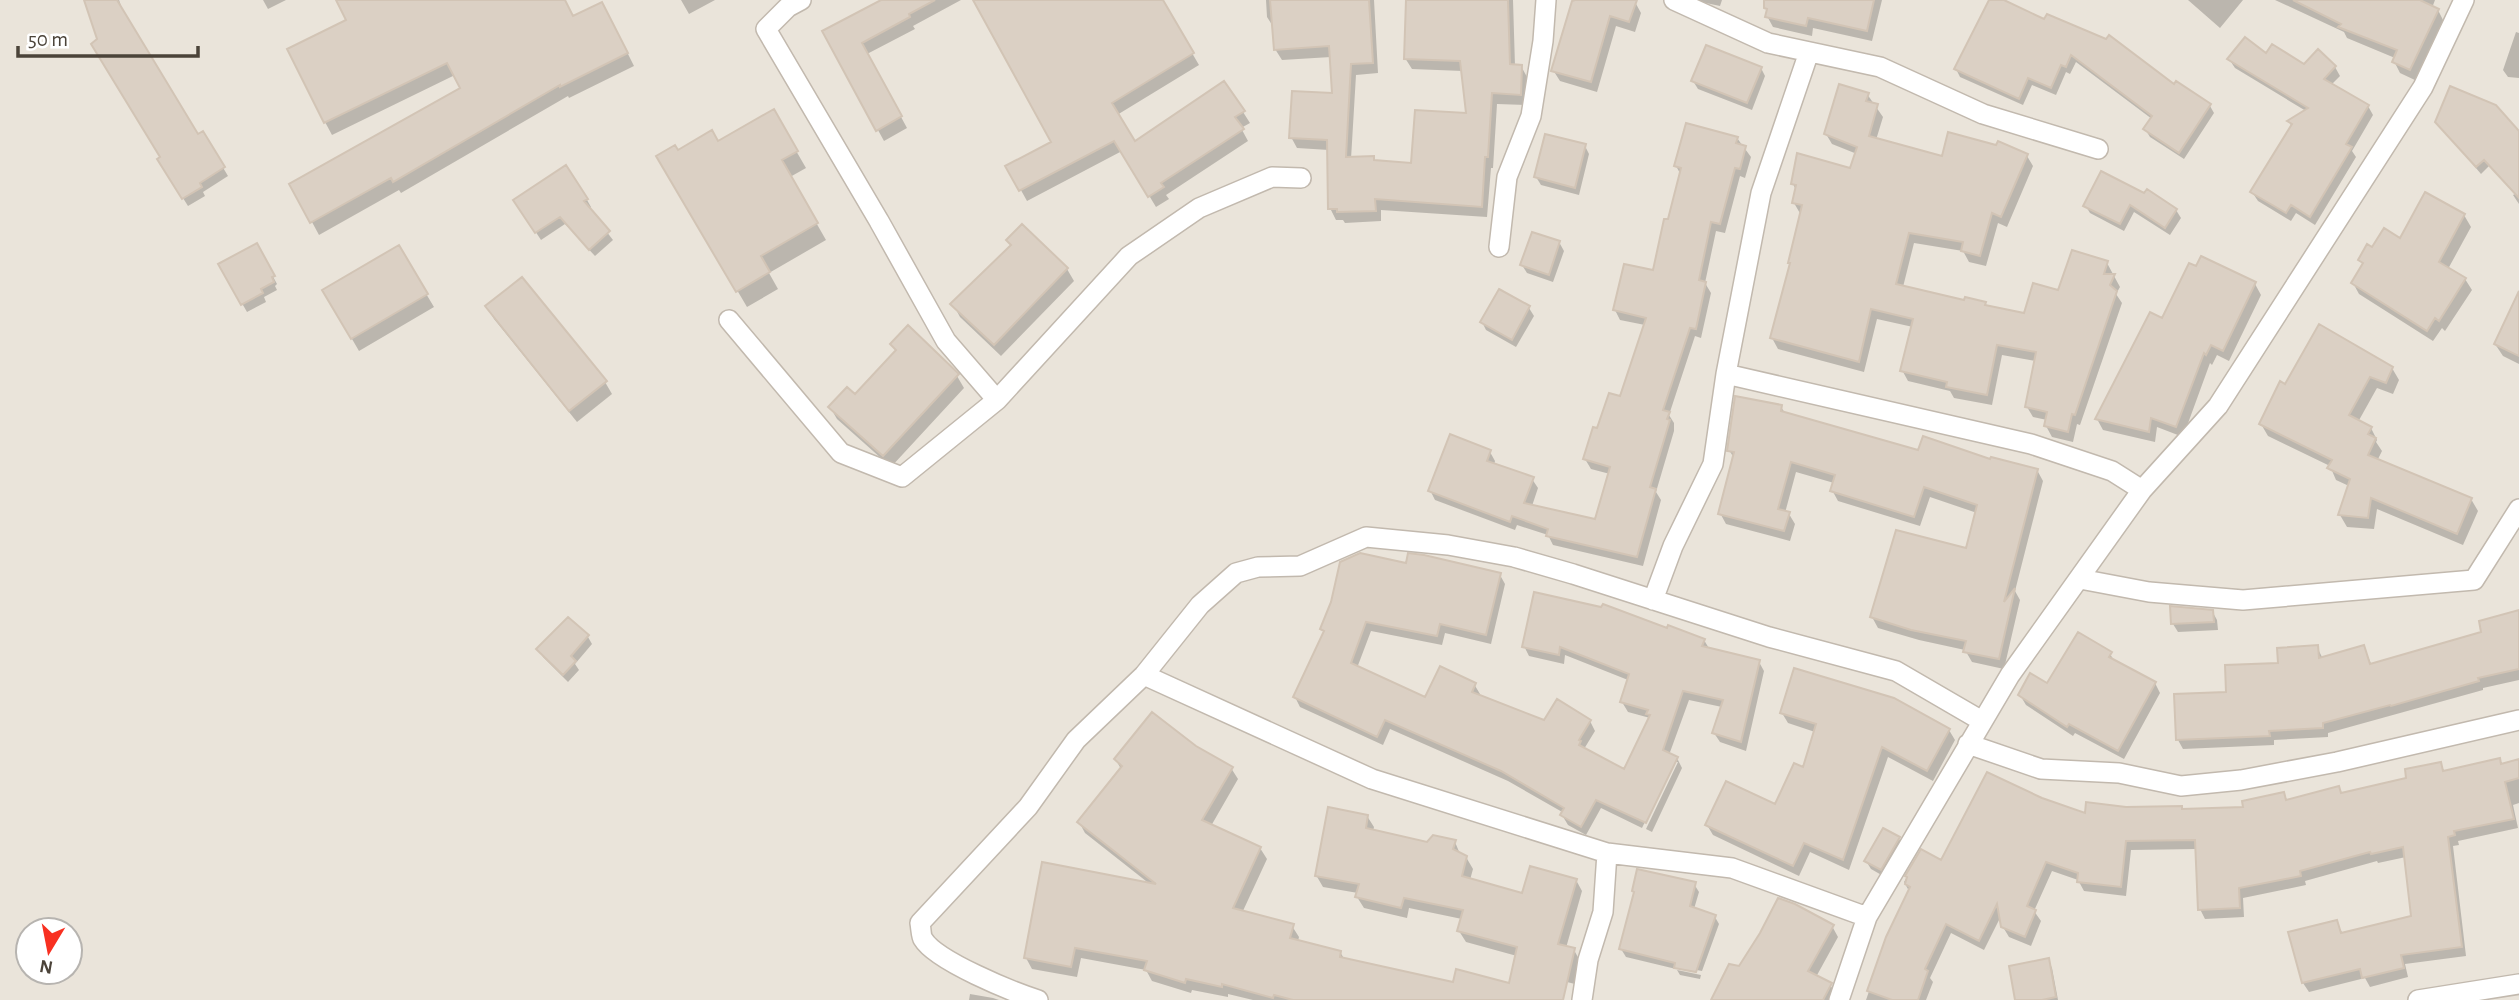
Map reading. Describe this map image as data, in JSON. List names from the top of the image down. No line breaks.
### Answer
{"scale_bar":"50 m","north":"bottom"}
